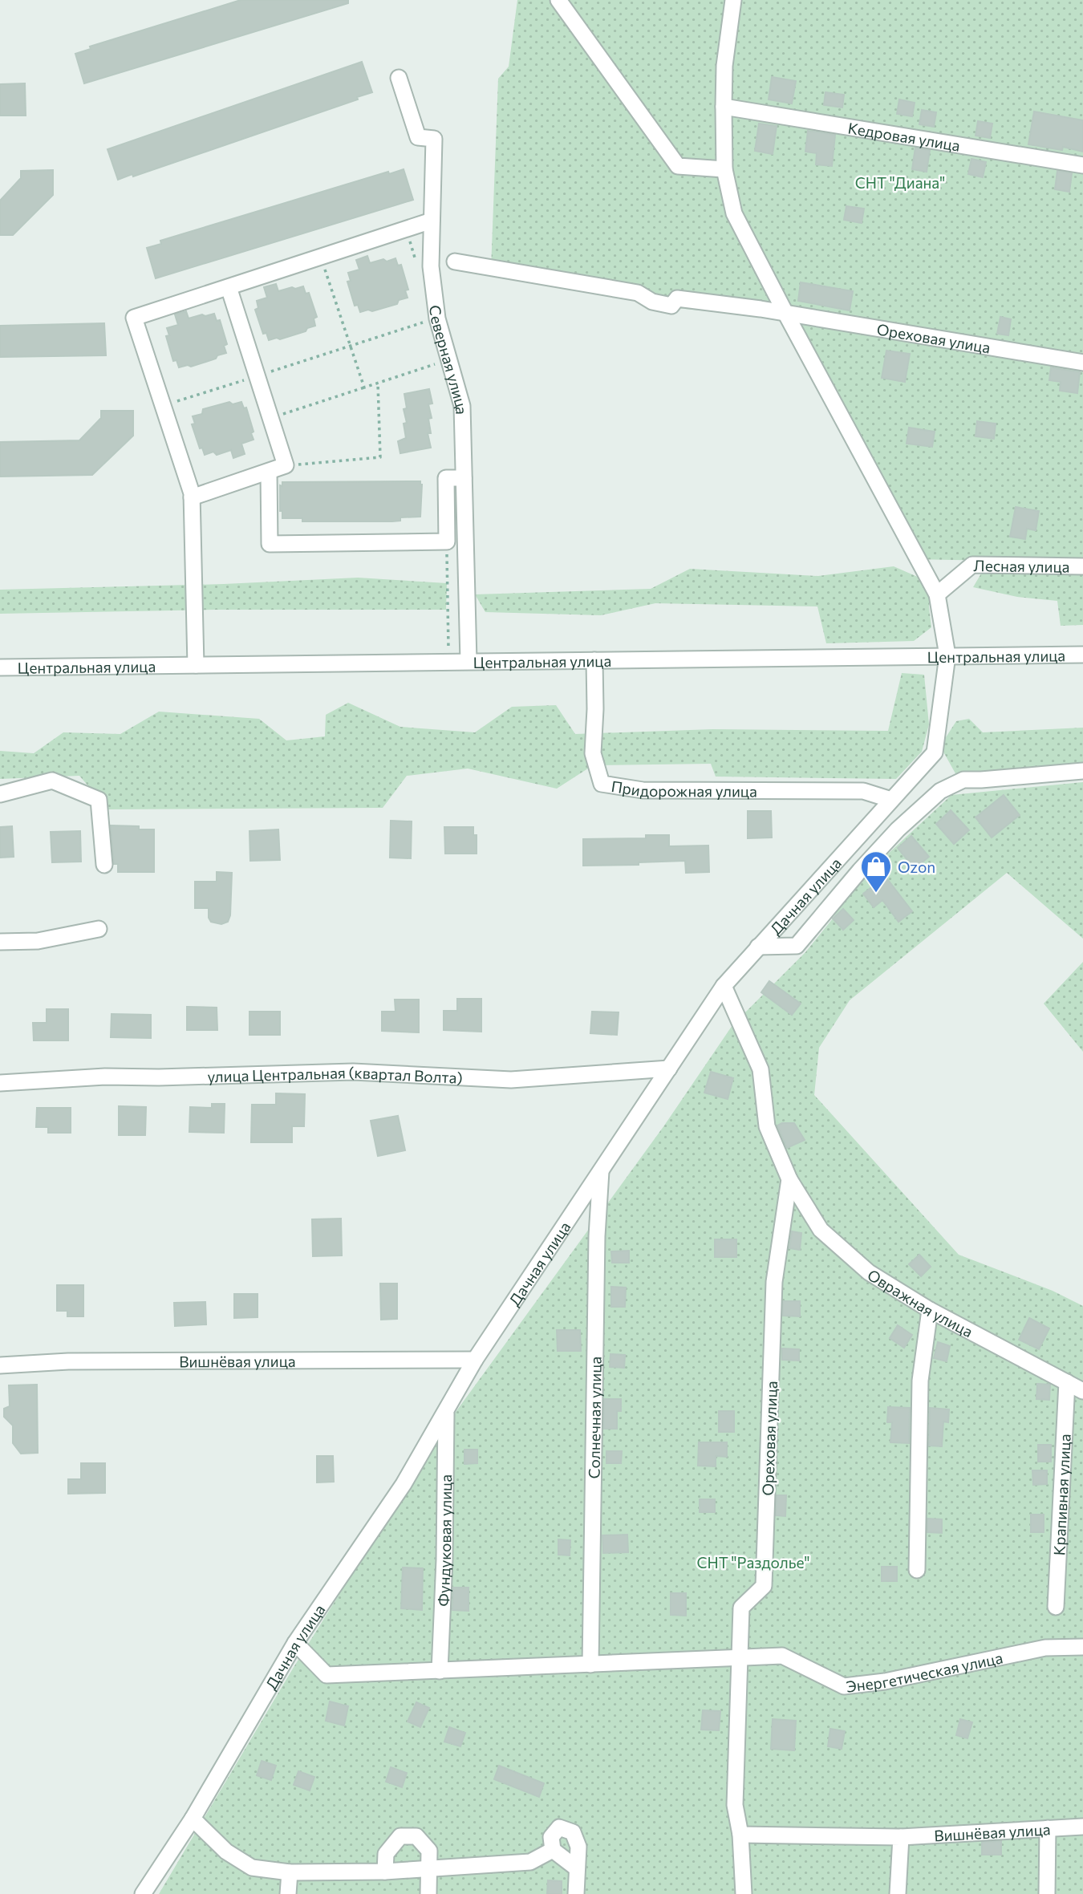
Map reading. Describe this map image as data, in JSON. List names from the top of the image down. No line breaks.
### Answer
{"streets":{"street":["Кедровая улица","Ореховая улица","Северная улица","Лесная улица","Центральная улица","Придорожная улица","Дачная улица","улица Центральная (квартал Волта)","Овражная улица","Вишнёвая улица","Солнечная улица","Крапивная улица","Фундуковая улица","Энергетическая улица"]},"crossings":[["Кедровая улица","Дачная улица"],["Ореховая улица","Дачная улица"],["Ореховая улица","Овражная улица"],["Ореховая улица","Вишнёвая улица"],["Ореховая улица","Энергетическая улица"],["Северная улица","Центральная улица"],["Лесная улица","Дачная улица"],["Центральная улица","Придорожная улица"],["Центральная улица","Дачная улица"],["Придорожная улица","Дачная улица"],["Дачная улица","улица Центральная (квартал Волта)"],["Дачная улица","Вишнёвая улица"],["Дачная улица","Солнечная улица"],["Дачная улица","Фундуковая улица"],["Дачная улица","Энергетическая улица"],["Овражная улица","Крапивная улица"],["Солнечная улица","Энергетическая улица"],["Фундуковая улица","Энергетическая улица"]],"parks":["СНТ \"Диана\"","СНТ \"Раздолье\""],"places":{"shop":["Ozon"]}}
